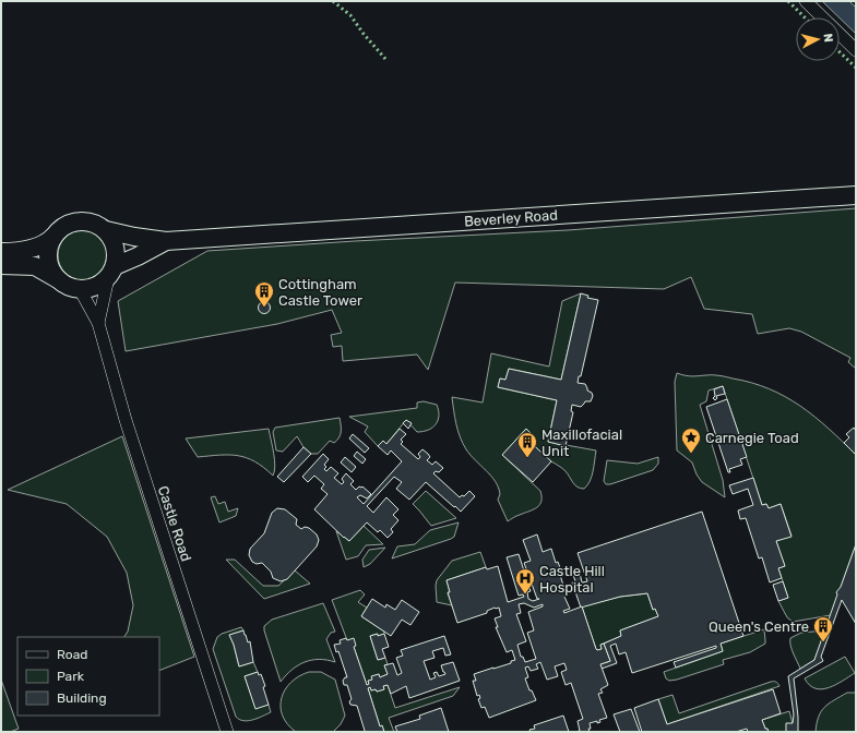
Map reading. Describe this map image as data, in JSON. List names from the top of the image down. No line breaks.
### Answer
{"streets":{"highway":["Beverley Road"],"street":["Castle Road"]},"crossings":[["Beverley Road","Castle Road"]],"places":{"building":["Cottingham Castle Tower","Maxillofacial Unit","Queen's Centre"],"place":["Carnegie Toad"],"hospital":["Castle Hill Hospital"]},"legend":["Road","Park","Building"],"north":"right"}
